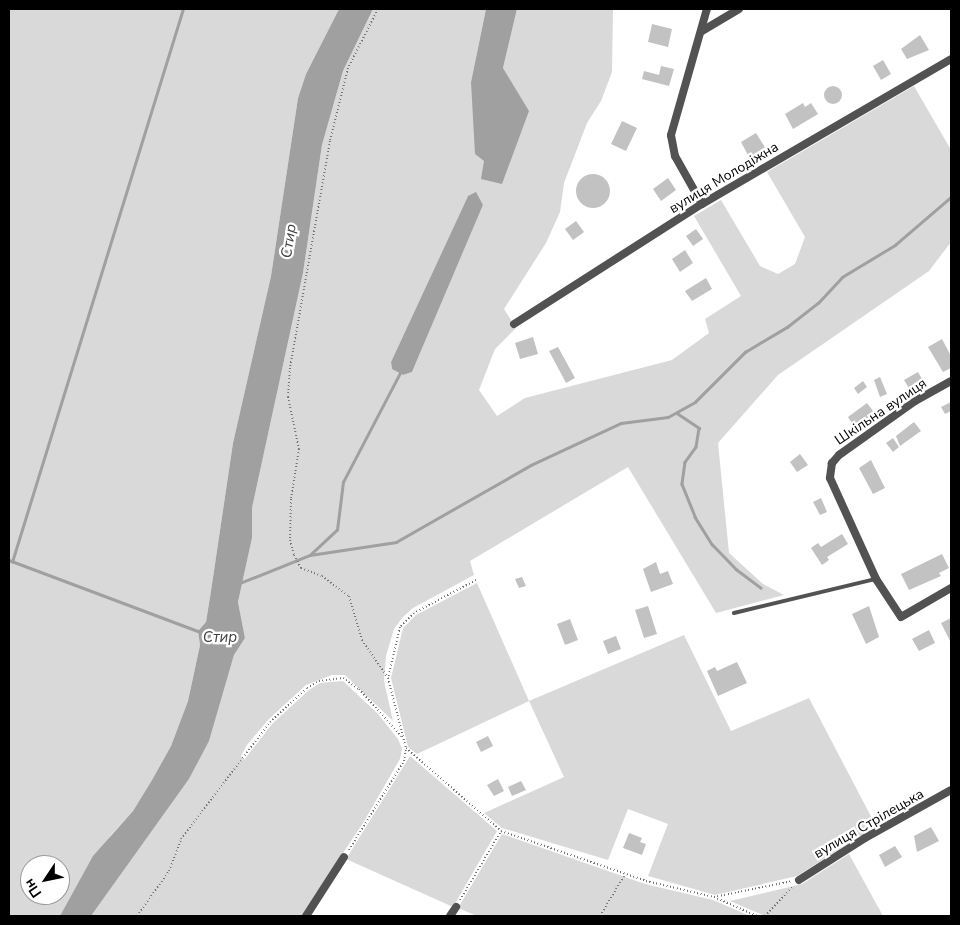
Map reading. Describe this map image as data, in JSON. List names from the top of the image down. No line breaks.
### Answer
{"streets":{"street":["вулиця Молодіжна","Шкільна вулиця","вулиця Стрілецька"]},"water":["Стир"],"north":"bottom left"}
